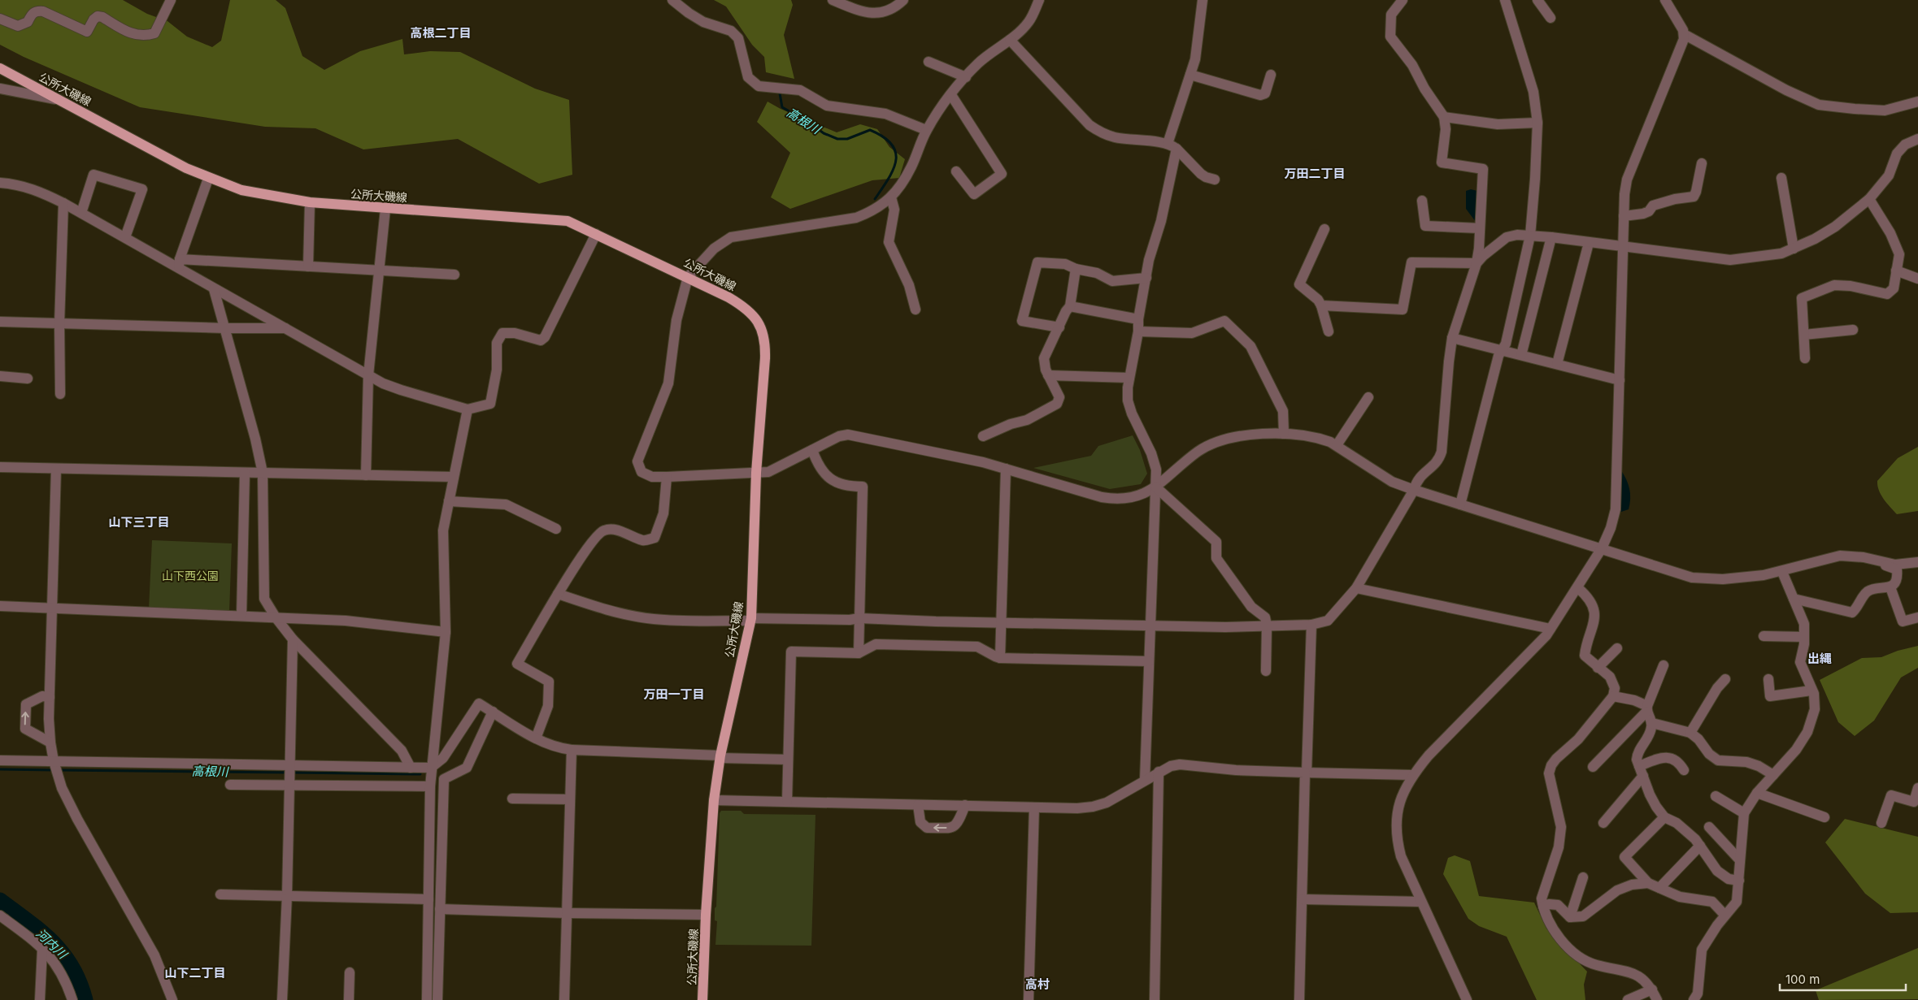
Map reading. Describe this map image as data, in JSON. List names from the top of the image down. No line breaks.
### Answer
{"streets":{"main road":["公所大磯線"]},"districts":["高根二丁目","万田二丁目","山下三丁目","出縄","万田一丁目","山下二丁目","高村"],"water":["高根川","河内川"],"parks":["山下西公園"],"scale_bar":"100 m"}
